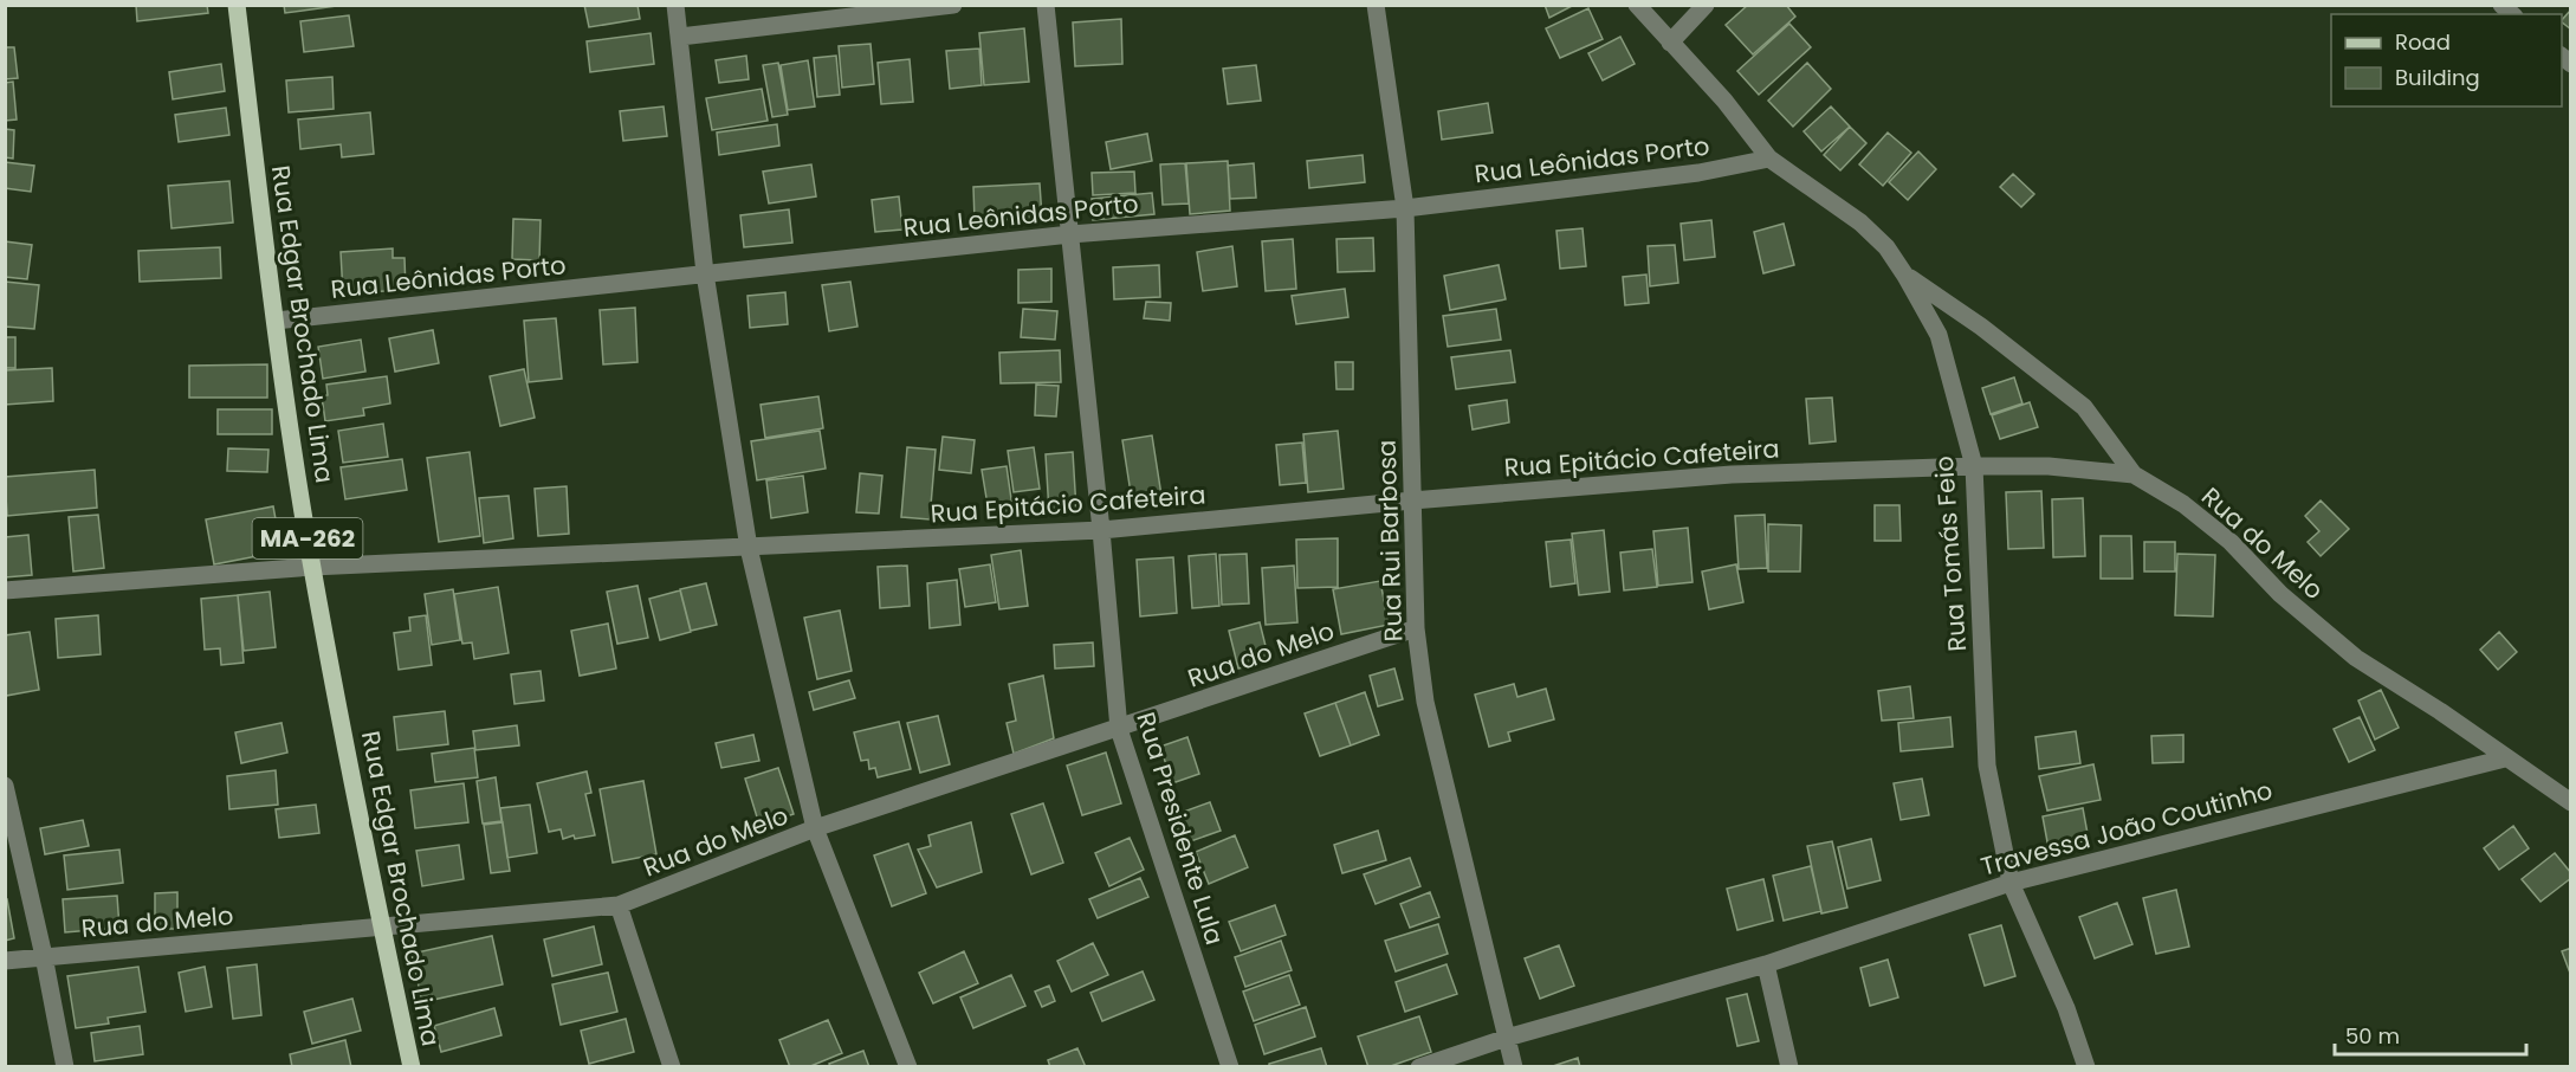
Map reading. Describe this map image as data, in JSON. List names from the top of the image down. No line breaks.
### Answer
{"streets":{"main road":["Rua Edgar Brochado Lima","MA-262"],"street":["Rua Leônidas Porto","Rua Epitácio Cafeteira","Rua Rui Barbosa","Rua do Melo","Rua Tomás Feio","Rua Presidente Lula","Travessa João Coutinho"]},"crossings":[["Rua Leônidas Porto","Rua Edgar Brochado Lima"],["Rua Leônidas Porto","Rua Rui Barbosa"],["Rua Leônidas Porto","Rua Tomás Feio"],["Rua Leônidas Porto","Rua Presidente Lula"],["Rua Edgar Brochado Lima","Rua Epitácio Cafeteira"],["Rua Edgar Brochado Lima","Rua do Melo"],["Rua Epitácio Cafeteira","Rua Rui Barbosa"],["Rua Epitácio Cafeteira","Rua do Melo"],["Rua Epitácio Cafeteira","Rua Tomás Feio"],["Rua Epitácio Cafeteira","Rua Presidente Lula"],["Rua Rui Barbosa","Rua do Melo"],["Rua Rui Barbosa","Travessa João Coutinho"],["Rua do Melo","Rua Tomás Feio"],["Rua do Melo","Rua Presidente Lula"],["Rua do Melo","Travessa João Coutinho"],["Rua Tomás Feio","Travessa João Coutinho"]],"legend":["Road","Building"],"scale_bar":"50 m"}
